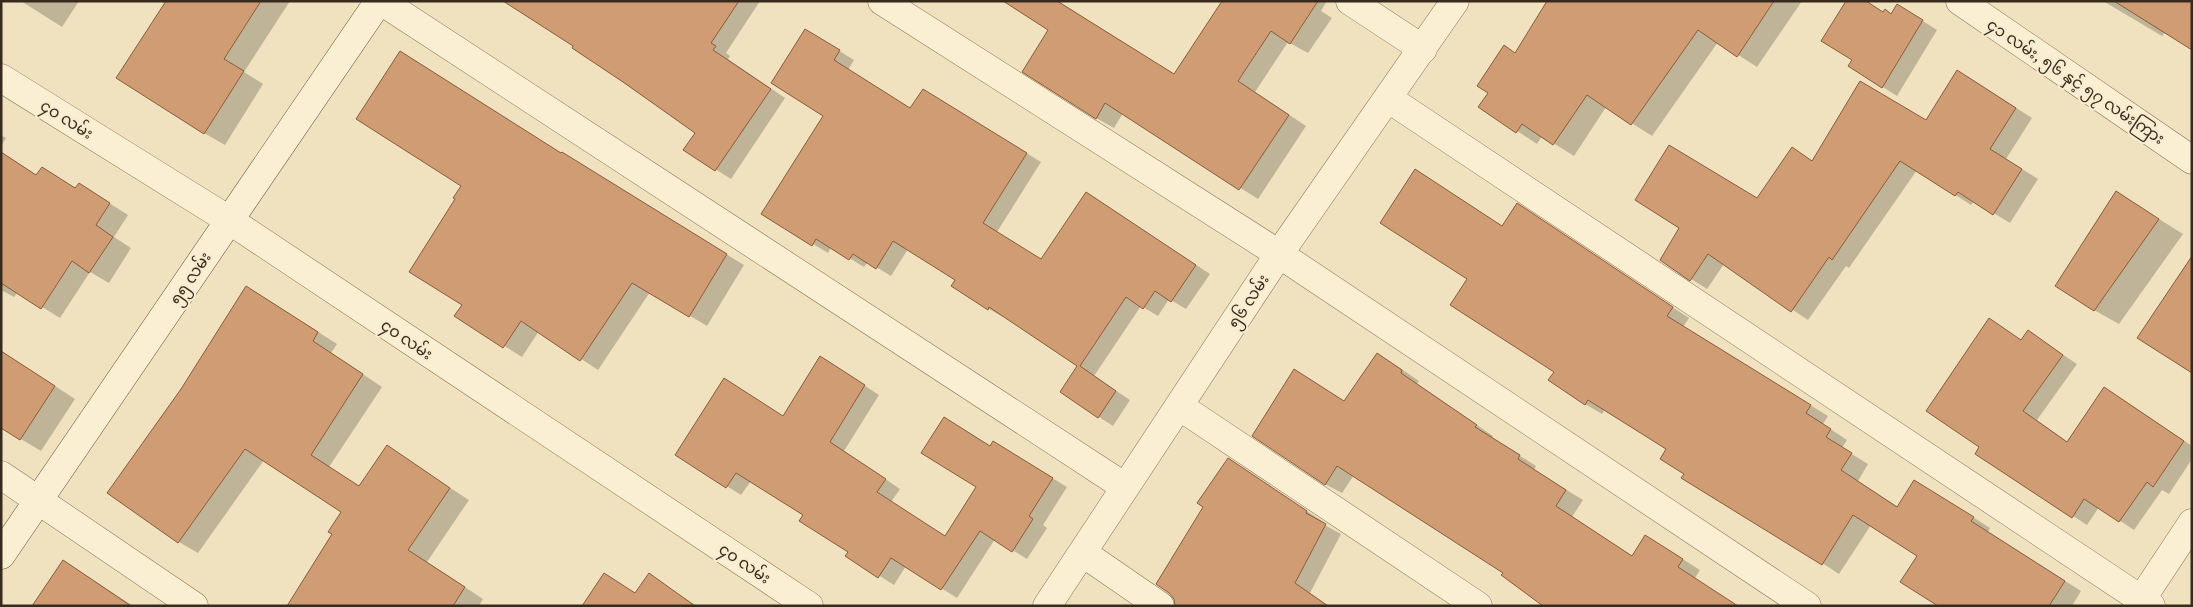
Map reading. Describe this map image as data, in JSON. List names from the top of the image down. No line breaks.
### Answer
{"streets":{"street":["၄၁ လမ်း, ၅၆ နှင့် ၅၇ လမ်းကြား","၄၀ လမ်း","၅၅ လမ်း","၅၆ လမ်း"]},"crossings":[["၄၀ လမ်း","၅၅ လမ်း"]]}
